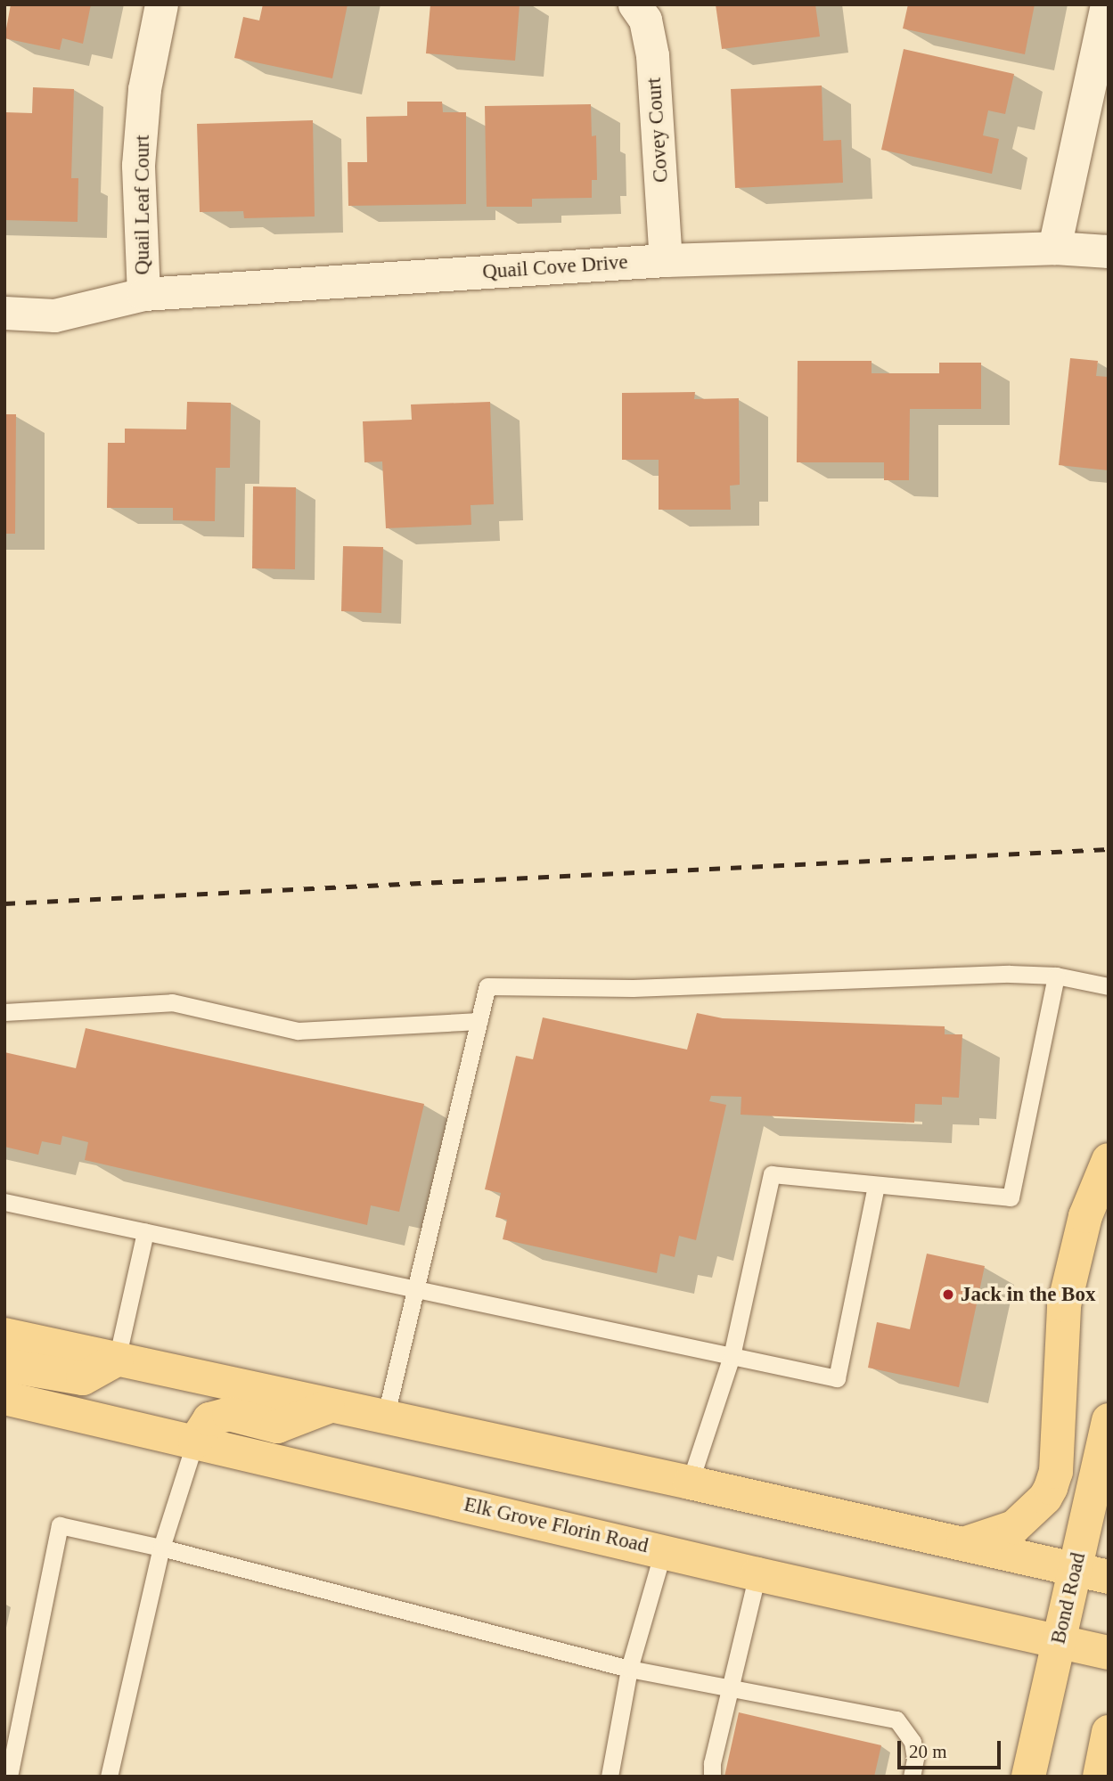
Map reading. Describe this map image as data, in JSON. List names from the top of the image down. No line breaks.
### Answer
{"streets":{"main road":["Elk Grove Florin Road","Bond Road"],"street":["Covey Court","Quail Leaf Court","Quail Cove Drive"]},"crossings":[["Covey Court","Quail Cove Drive"],["Quail Leaf Court","Quail Cove Drive"],["Elk Grove Florin Road","Bond Road"]],"places":["Jack in the Box"],"scale_bar":"20 m"}
